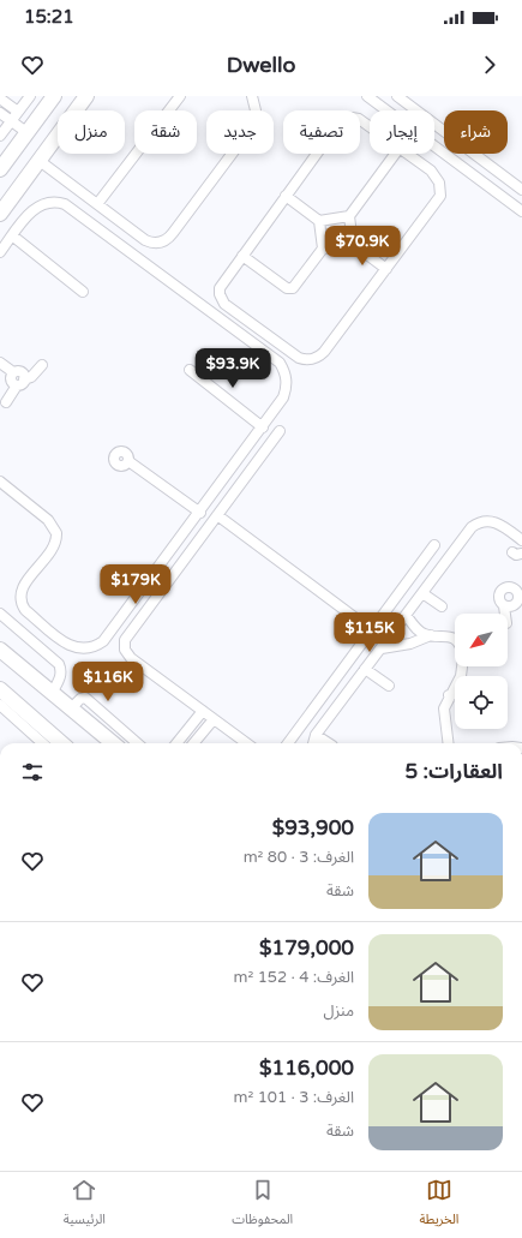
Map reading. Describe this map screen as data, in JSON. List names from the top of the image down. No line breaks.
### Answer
{"north":"bottom left","page":{"status":"15:21","header":"Dwello","chip":["شراء","إيجار","تصفية","جديد","شقة","منزل"],"price":["$70.9K","$93.9K","$179K","$115K","$116K"],"heading":"العقارات: 5","list":[{"name":"$93,900","note":"الغرف: 3 · 80 m² · شقة"},{"name":"$179,000","note":"الغرف: 4 · 152 m² · منزل"},{"name":"$116,000","note":"الغرف: 3 · 101 m² · شقة"}],"tabs":["الخريطة","المحفوظات","الرئيسية"]}}
